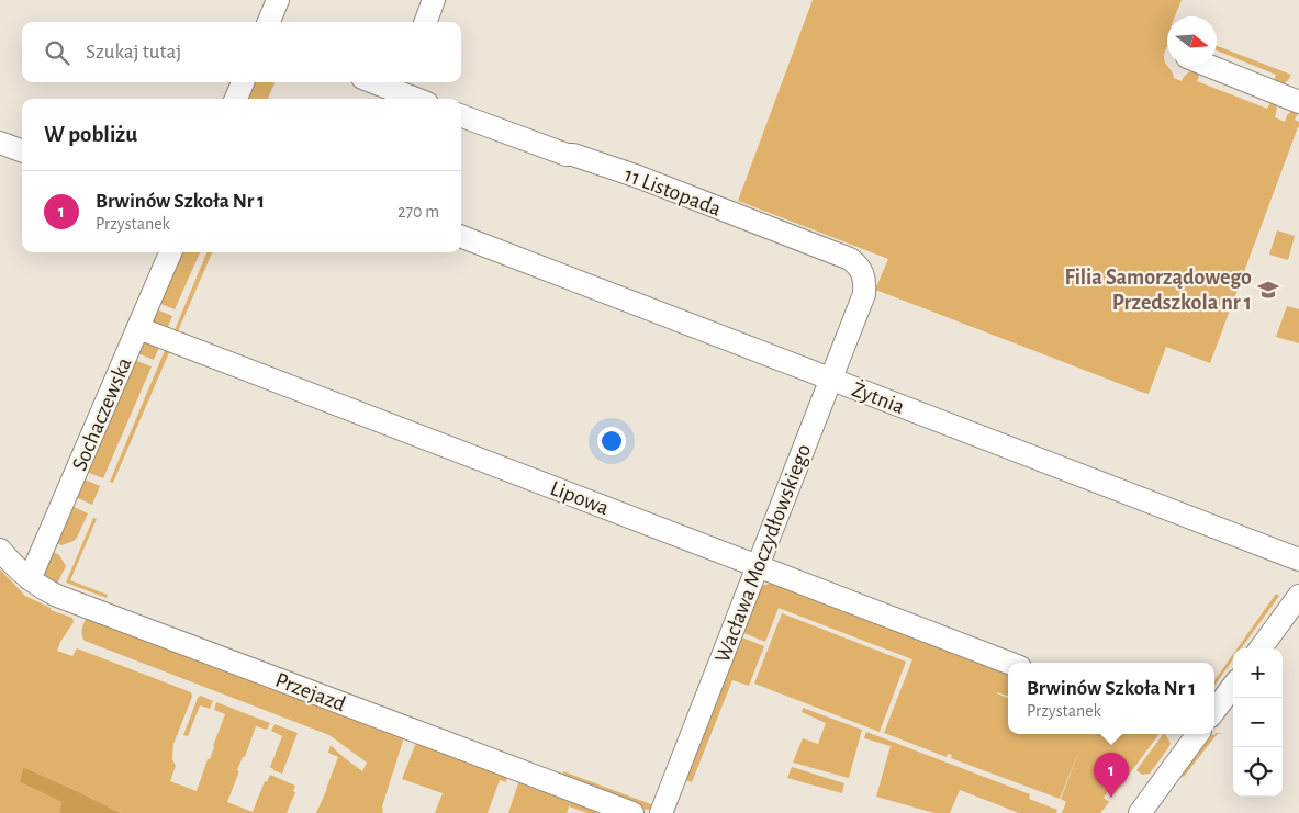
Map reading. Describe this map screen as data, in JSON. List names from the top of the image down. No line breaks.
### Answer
{"streets":{"street":["11 Listopada","Żytnia","Sochaczewska","Lipowa","Wacława Moczydłowskiego","Przejazd"]},"crossings":[["11 Listopada","Wacława Moczydłowskiego"],["Żytnia","Wacława Moczydłowskiego"],["Sochaczewska","Lipowa"],["Sochaczewska","Przejazd"],["Lipowa","Wacława Moczydłowskiego"]],"places":{"school or university":["Filia Samorządowego Przedszkola nr 1"]},"north":"right","page":{"search":"Szukaj tutaj","heading":"W pobliżu","list":[{"mark":"1","name":"Brwinów Szkoła Nr 1","note":"Przystanek","value":"270 m"}],"map_buttons":["+","−"],"popup":["Brwinów Szkoła Nr 1","Przystanek"],"pins":"1"}}
